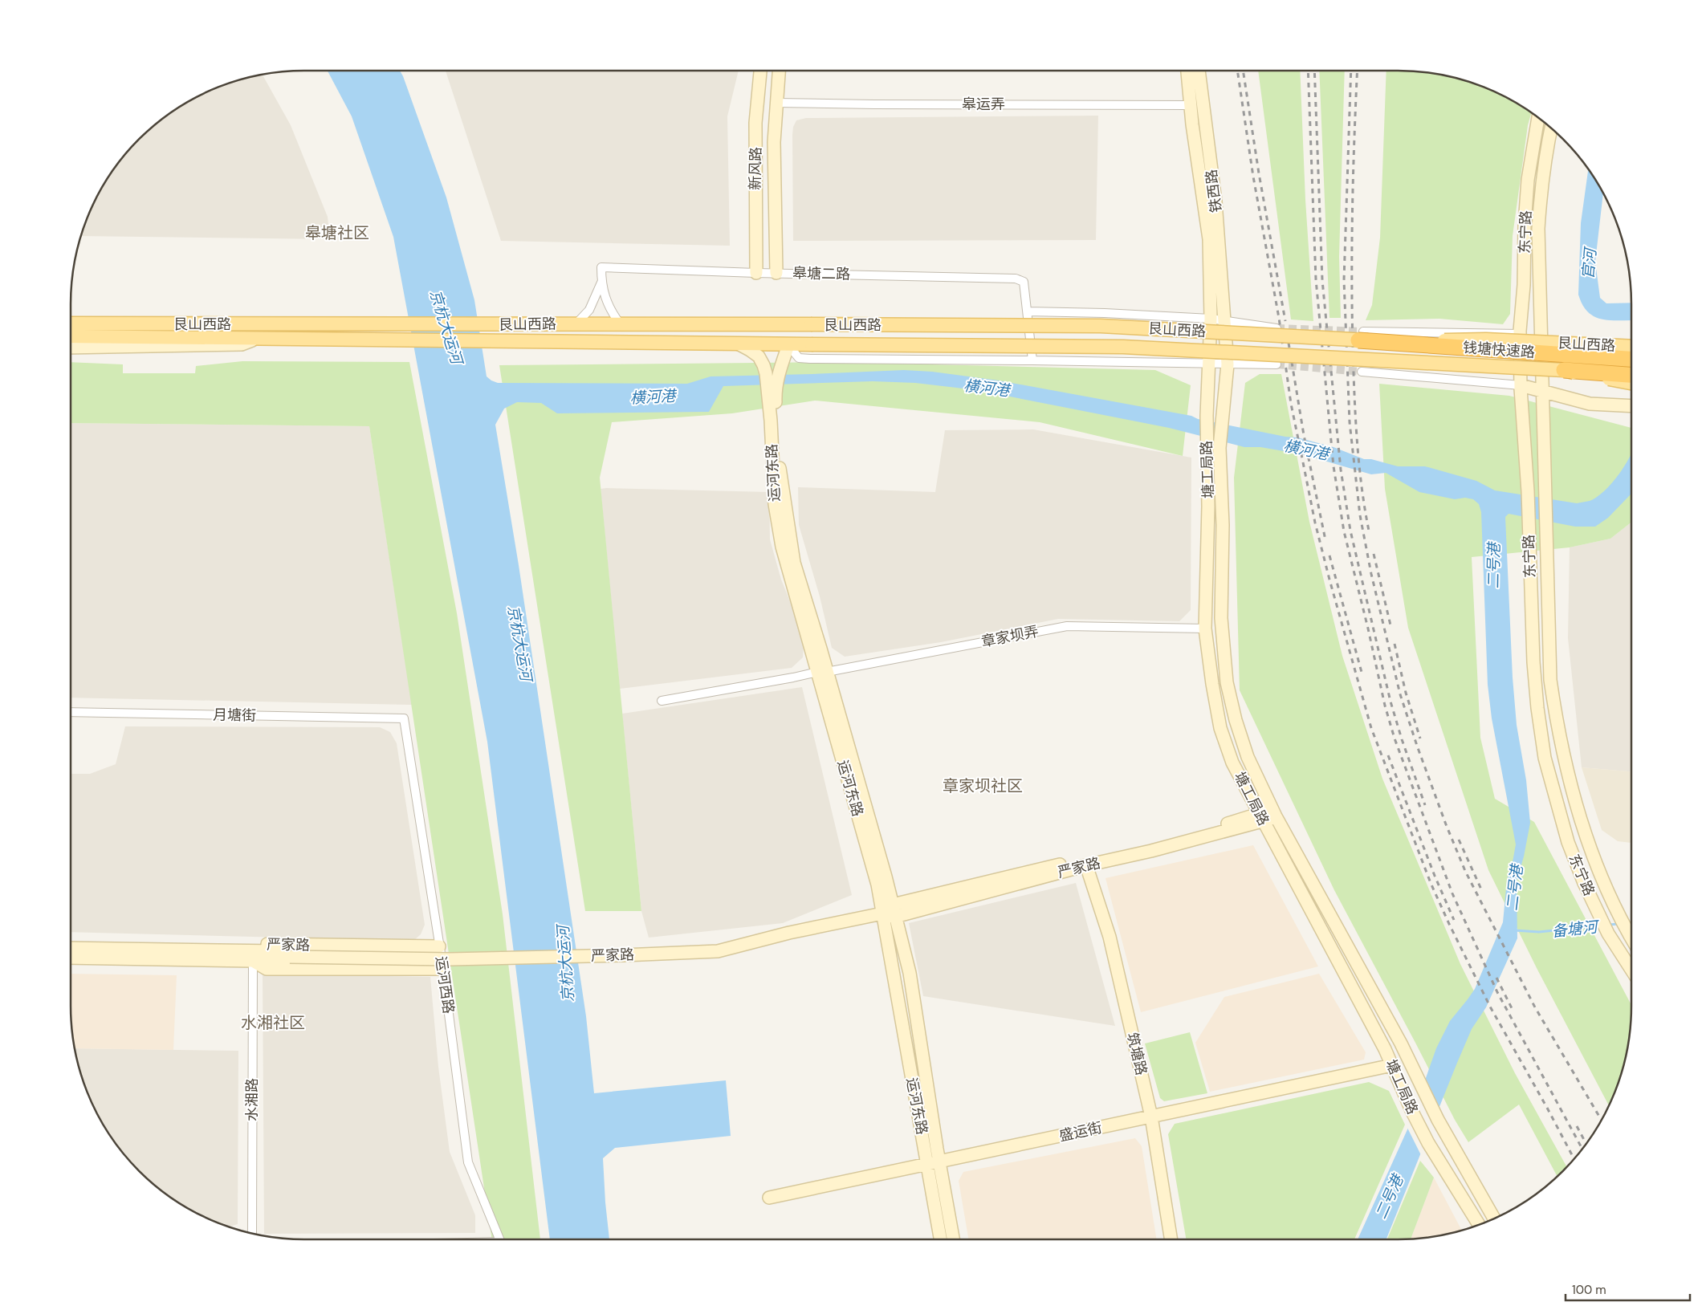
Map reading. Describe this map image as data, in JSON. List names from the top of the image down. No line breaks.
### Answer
{"streets":{"highway":["钱塘快速路"],"main road":["新风路","铁西路","东宁路","艮山西路","塘工局路","运河东路","严家路","筑塘路","盛运街"],"street":["皋运弄","皋塘二路","章家坝弄","月塘街","运河西路","水湘路"]},"crossings":[["皋运弄","新风路"],["皋运弄","铁西路"],["新风路","皋塘二路"],["铁西路","艮山西路"],["铁西路","塘工局路"],["东宁路","艮山西路"],["皋塘二路","艮山西路"],["艮山西路","钱塘快速路"],["艮山西路","塘工局路"],["艮山西路","运河东路"],["塘工局路","章家坝弄"],["塘工局路","严家路"],["塘工局路","盛运街"],["运河东路","章家坝弄"],["运河东路","严家路"],["运河东路","盛运街"],["月塘街","运河西路"],["严家路","运河西路"],["严家路","筑塘路"],["严家路","水湘路"],["筑塘路","盛运街"]],"districts":["皋塘社区","章家坝社区","水湘社区"],"water":["官河","京杭大运河","横河港","二号港","备塘河"],"scale_bar":"100 m"}
